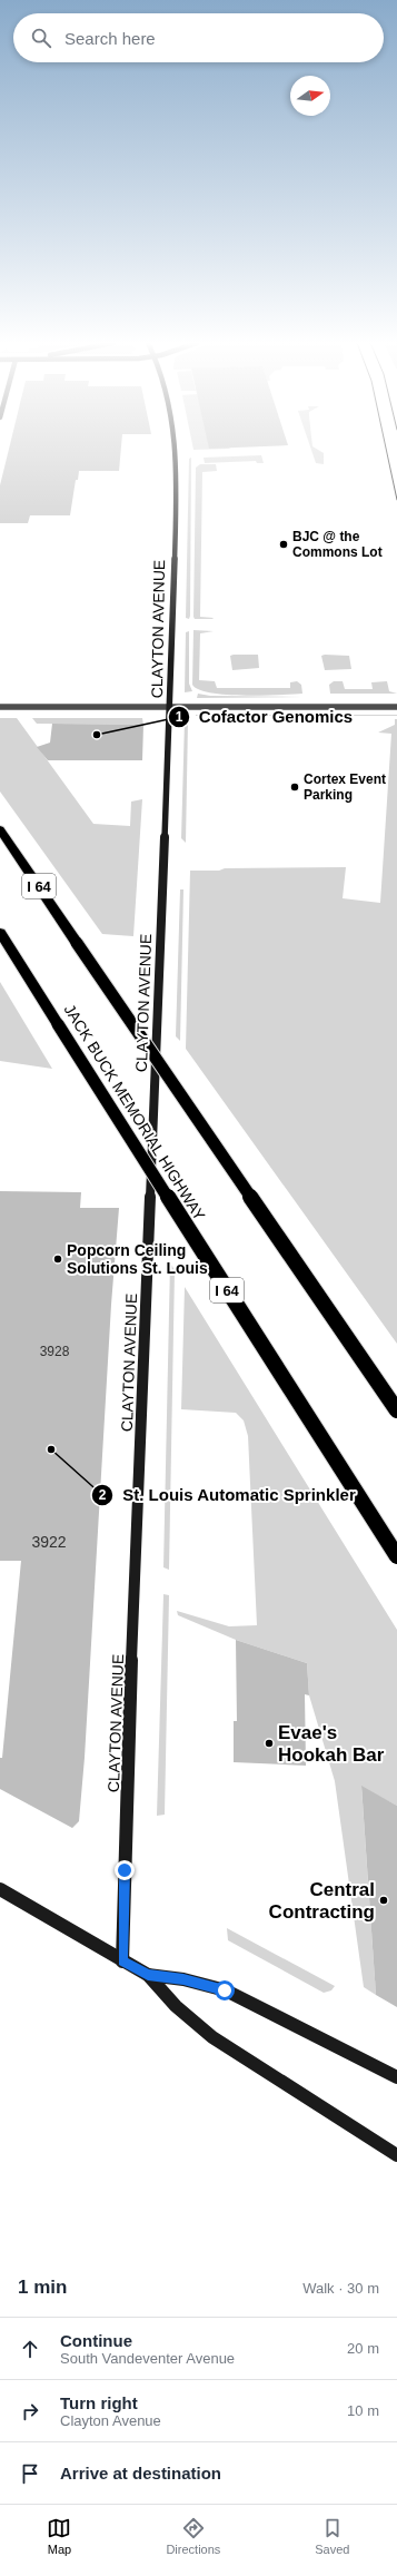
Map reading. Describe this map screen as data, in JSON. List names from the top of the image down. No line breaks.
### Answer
{"streets":{"highway":["I 64","JACK BUCK MEMORIAL HIGHWAY"],"street":["CLAYTON AVENUE"]},"places":["BJC @ the Commons Lot","Cofactor Genomics","Cortex Event Parking","Popcorn Ceiling Solutions St. Louis","St. Louis Automatic Sprinkler","Evae's Hookah Bar","Central Contracting"],"house_numbers":["3928","3922"],"north":"right","page":{"search":"Search here","heading":["1 min","Walk · 30 m"],"list":[["Continue","South Vandeventer Avenue","20 m"],["Turn right","Clayton Avenue","10 m"],"Arrive at destination"],"nav":["Map","Directions","Saved"]}}
